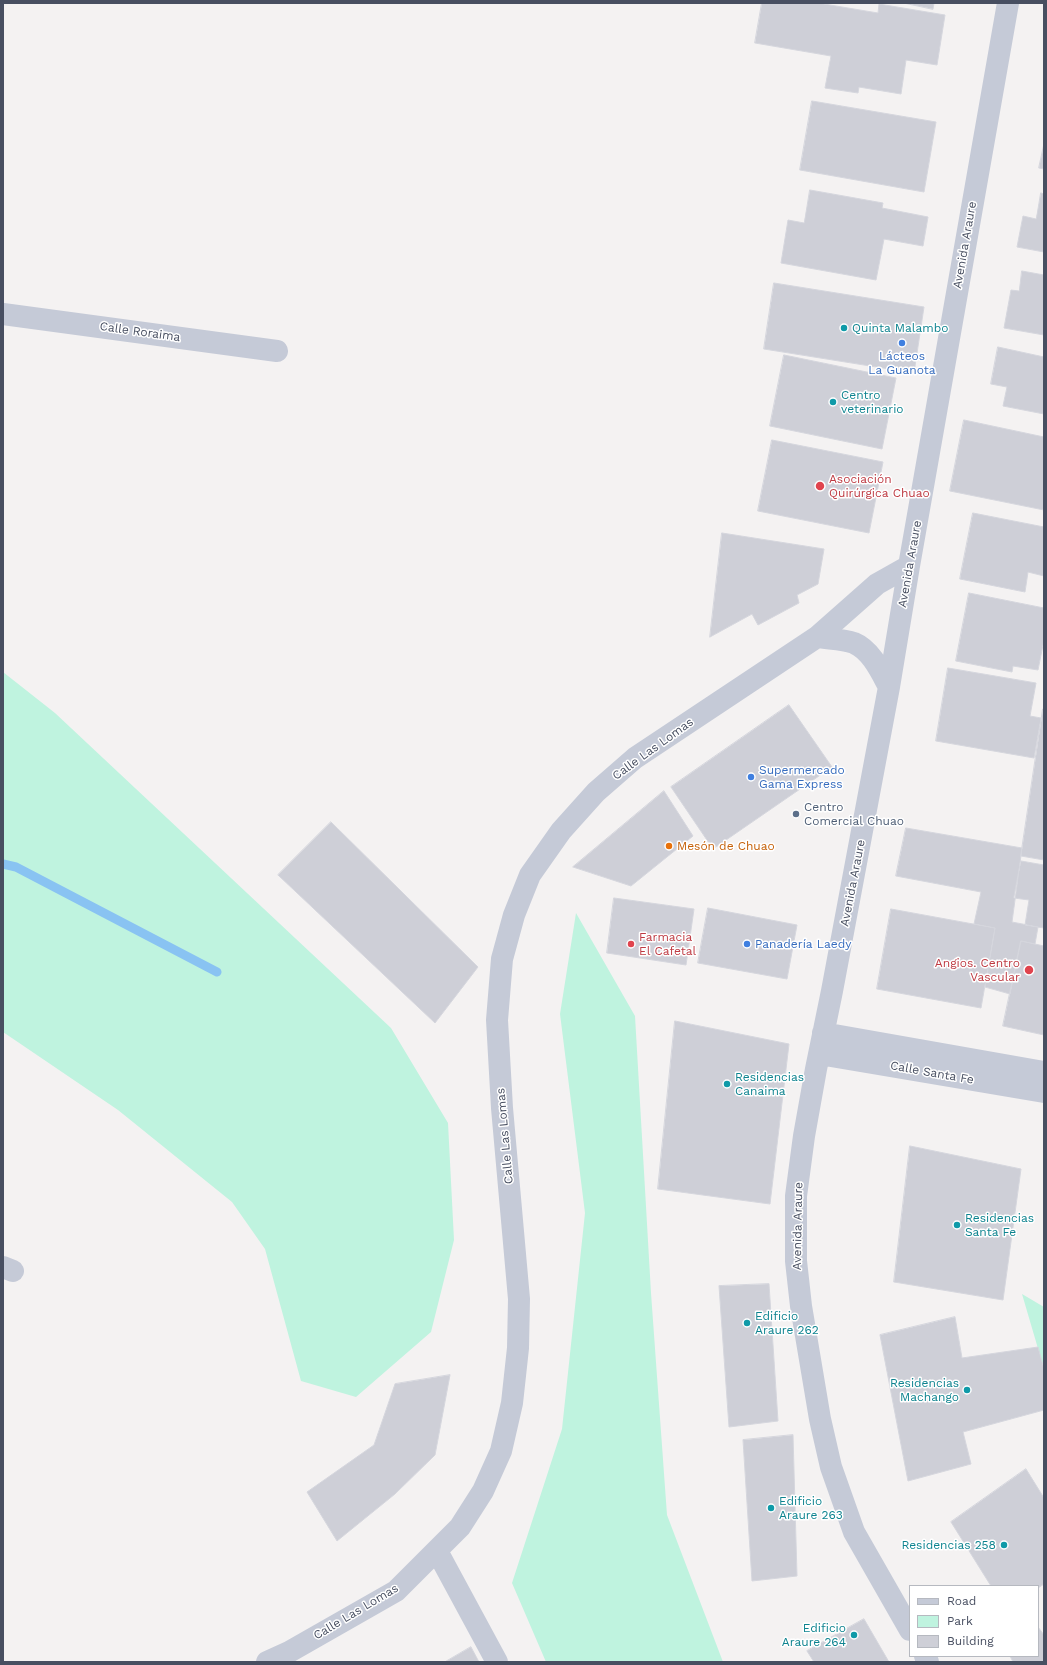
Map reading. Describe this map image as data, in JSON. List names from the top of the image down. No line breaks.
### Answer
{"streets":{"street":["Avenida Araure","Calle Roraima","Calle Las Lomas","Calle Santa Fe"]},"crossings":[["Avenida Araure","Calle Las Lomas"],["Avenida Araure","Calle Santa Fe"]],"places":["Quinta Malambo","Lácteos La Guanota","Centro veterinario","Asociación Quirúrgica Chuao","Supermercado Gama Express","Centro Comercial Chuao","Mesón de Chuao","Farmacia El Cafetal","Panadería Laedy","Angios. Centro Vascular","Residencias Canaima","Residencias Santa Fe","Edificio Araure 262","Residencias Machango","Edificio Araure 263","Residencias 258","Edificio Araure 264"],"legend":["Road","Park","Building"]}
